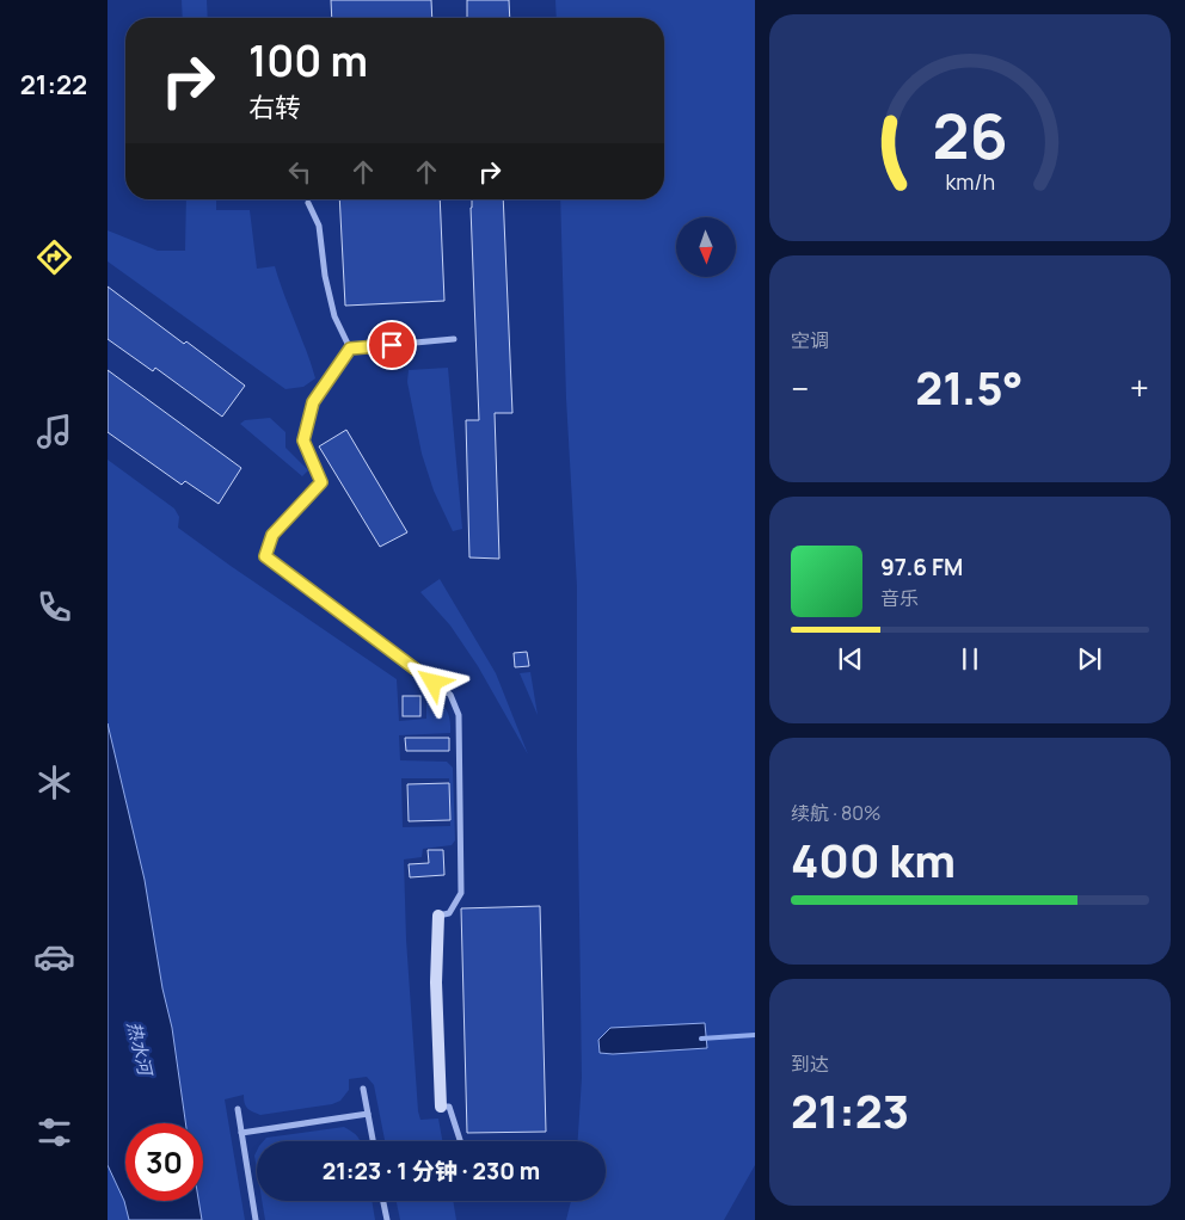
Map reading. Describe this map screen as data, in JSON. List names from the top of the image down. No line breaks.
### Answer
{"water":["热水河"],"north":"bottom","page":{"tabs":"21:22","turn":["100 m","右转"],"tile":["空调",["续航 · 80%","400 km"],["到达","21:23"]],"heat":["−","21.5°","+"],"song":["97.6 FM","音乐"],"limit":"30","trip":"21:23 · 1 分钟 · 230 m","gauge":["26","km/h"]}}
